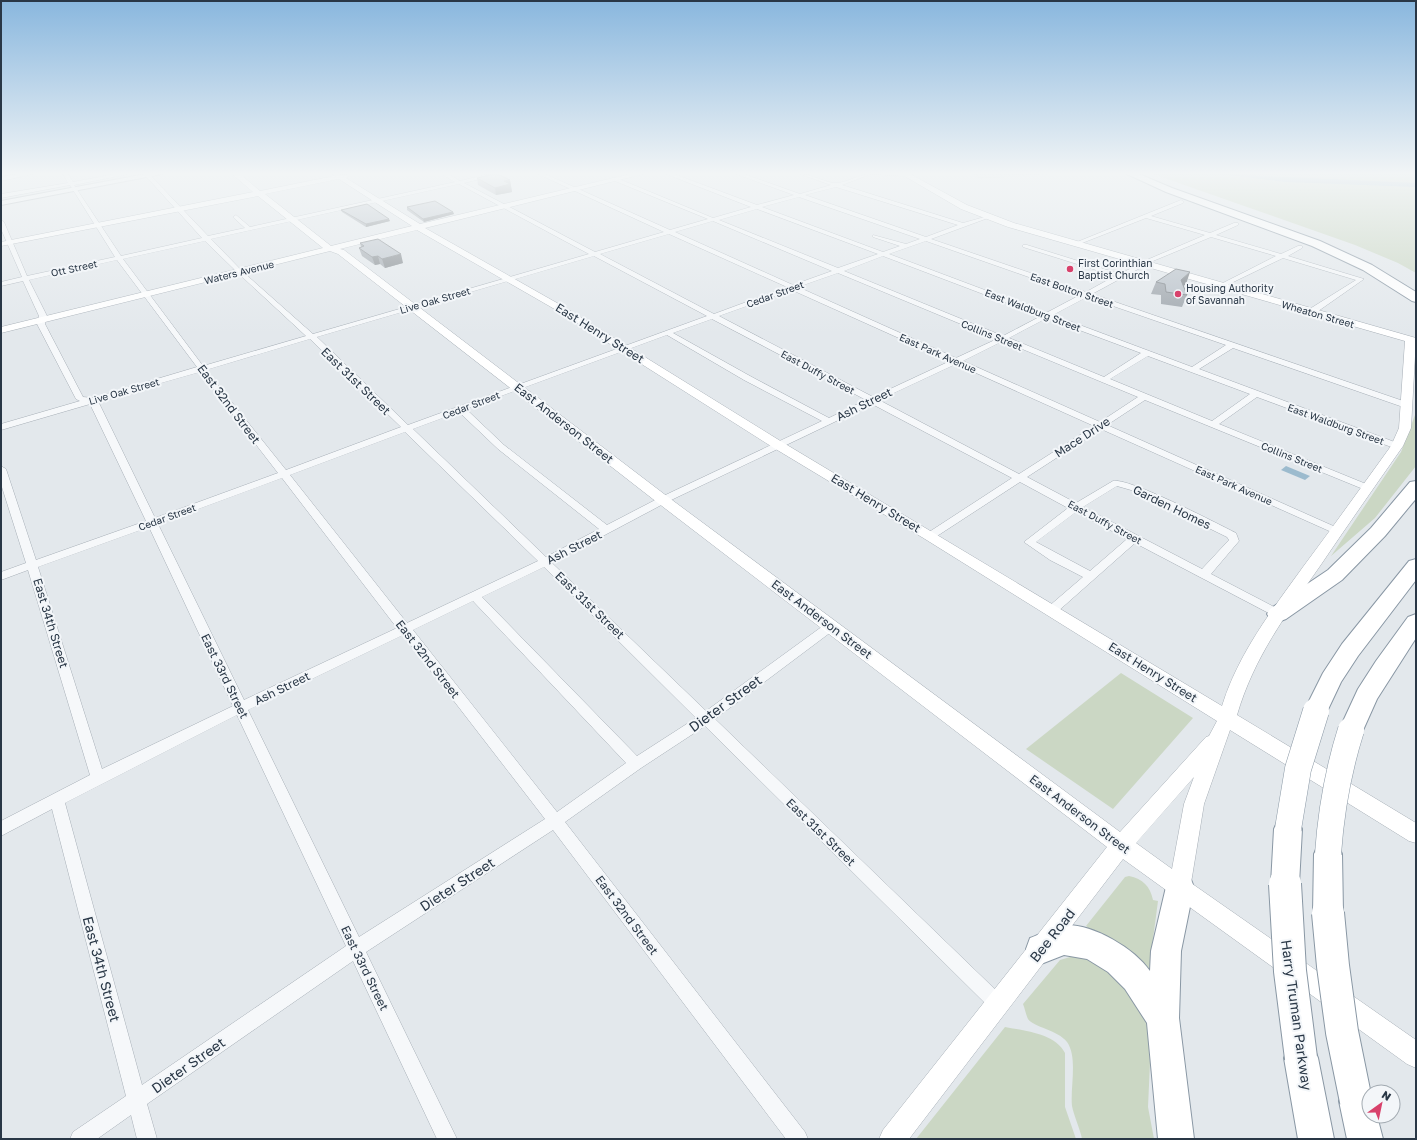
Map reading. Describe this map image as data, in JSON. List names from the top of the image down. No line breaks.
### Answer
{"streets":{"highway":["Harry Truman Parkway"],"main road":["Waters Avenue","Wheaton Street","East Henry Street","East Anderson Street","Bee Road"],"street":["Ott Street","East Bolton Street","Cedar Street","Live Oak Street","East Waldburg Street","Collins Street","East Park Avenue","East Duffy Street","East 31st Street","East 32nd Street","Ash Street","Mace Drive","Garden Homes","East 34th Street","East 33rd Street","Dieter Street"]},"crossings":[["Ott Street","East 31st Street"],["Ott Street","East 32nd Street"],["Waters Avenue","East Henry Street"],["Waters Avenue","East 31st Street"],["Waters Avenue","East 32nd Street"],["Waters Avenue","East Anderson Street"],["East Bolton Street","Cedar Street"],["East Bolton Street","Ash Street"],["Cedar Street","East Waldburg Street"],["Cedar Street","East Henry Street"],["Cedar Street","Collins Street"],["Cedar Street","East Park Avenue"],["Cedar Street","East Duffy Street"],["Cedar Street","East 31st Street"],["Cedar Street","East 32nd Street"],["Cedar Street","East Anderson Street"],["Cedar Street","East 34th Street"],["Cedar Street","East 33rd Street"],["Live Oak Street","East Henry Street"],["Live Oak Street","East Park Avenue"],["Live Oak Street","East Duffy Street"],["Live Oak Street","East 31st Street"],["Live Oak Street","East 32nd Street"],["Live Oak Street","East Anderson Street"],["Live Oak Street","East 33rd Street"],["East Waldburg Street","Ash Street"],["Wheaton Street","Ash Street"],["East Henry Street","Ash Street"],["Collins Street","Ash Street"],["Collins Street","Mace Drive"],["East Park Avenue","Ash Street"],["East Park Avenue","Mace Drive"],["East Duffy Street","Ash Street"],["East Duffy Street","Mace Drive"],["East Duffy Street","Garden Homes"],["East 31st Street","Ash Street"],["East 31st Street","Dieter Street"],["East 31st Street","Bee Road"],["East 32nd Street","Ash Street"],["East 32nd Street","Dieter Street"],["Ash Street","East Anderson Street"],["Ash Street","East 34th Street"],["Ash Street","East 33rd Street"],["East Anderson Street","Dieter Street"],["East Anderson Street","Bee Road"],["East 34th Street","Dieter Street"],["East 33rd Street","Dieter Street"]],"places":["First Corinthian Baptist Church","Housing Authority of Savannah"],"north":"top right"}
